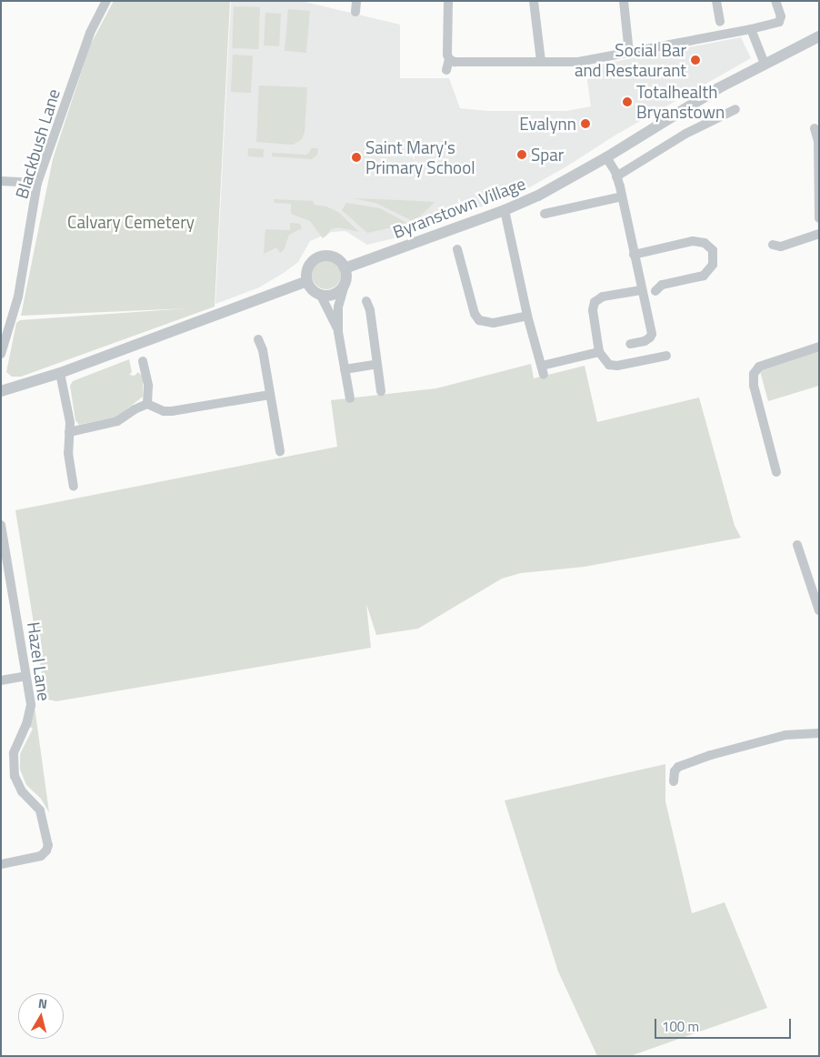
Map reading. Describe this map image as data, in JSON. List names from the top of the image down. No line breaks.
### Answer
{"streets":{"street":["Blackbush Lane","Byranstown Village","Hazel Lane"]},"parks":["Calvary Cemetery"],"places":["Social Bar and Restaurant","Totalhealth Bryanstown","Evalynn","Spar","Saint Mary's Primary School"],"scale_bar":"100 m","north":"top"}
